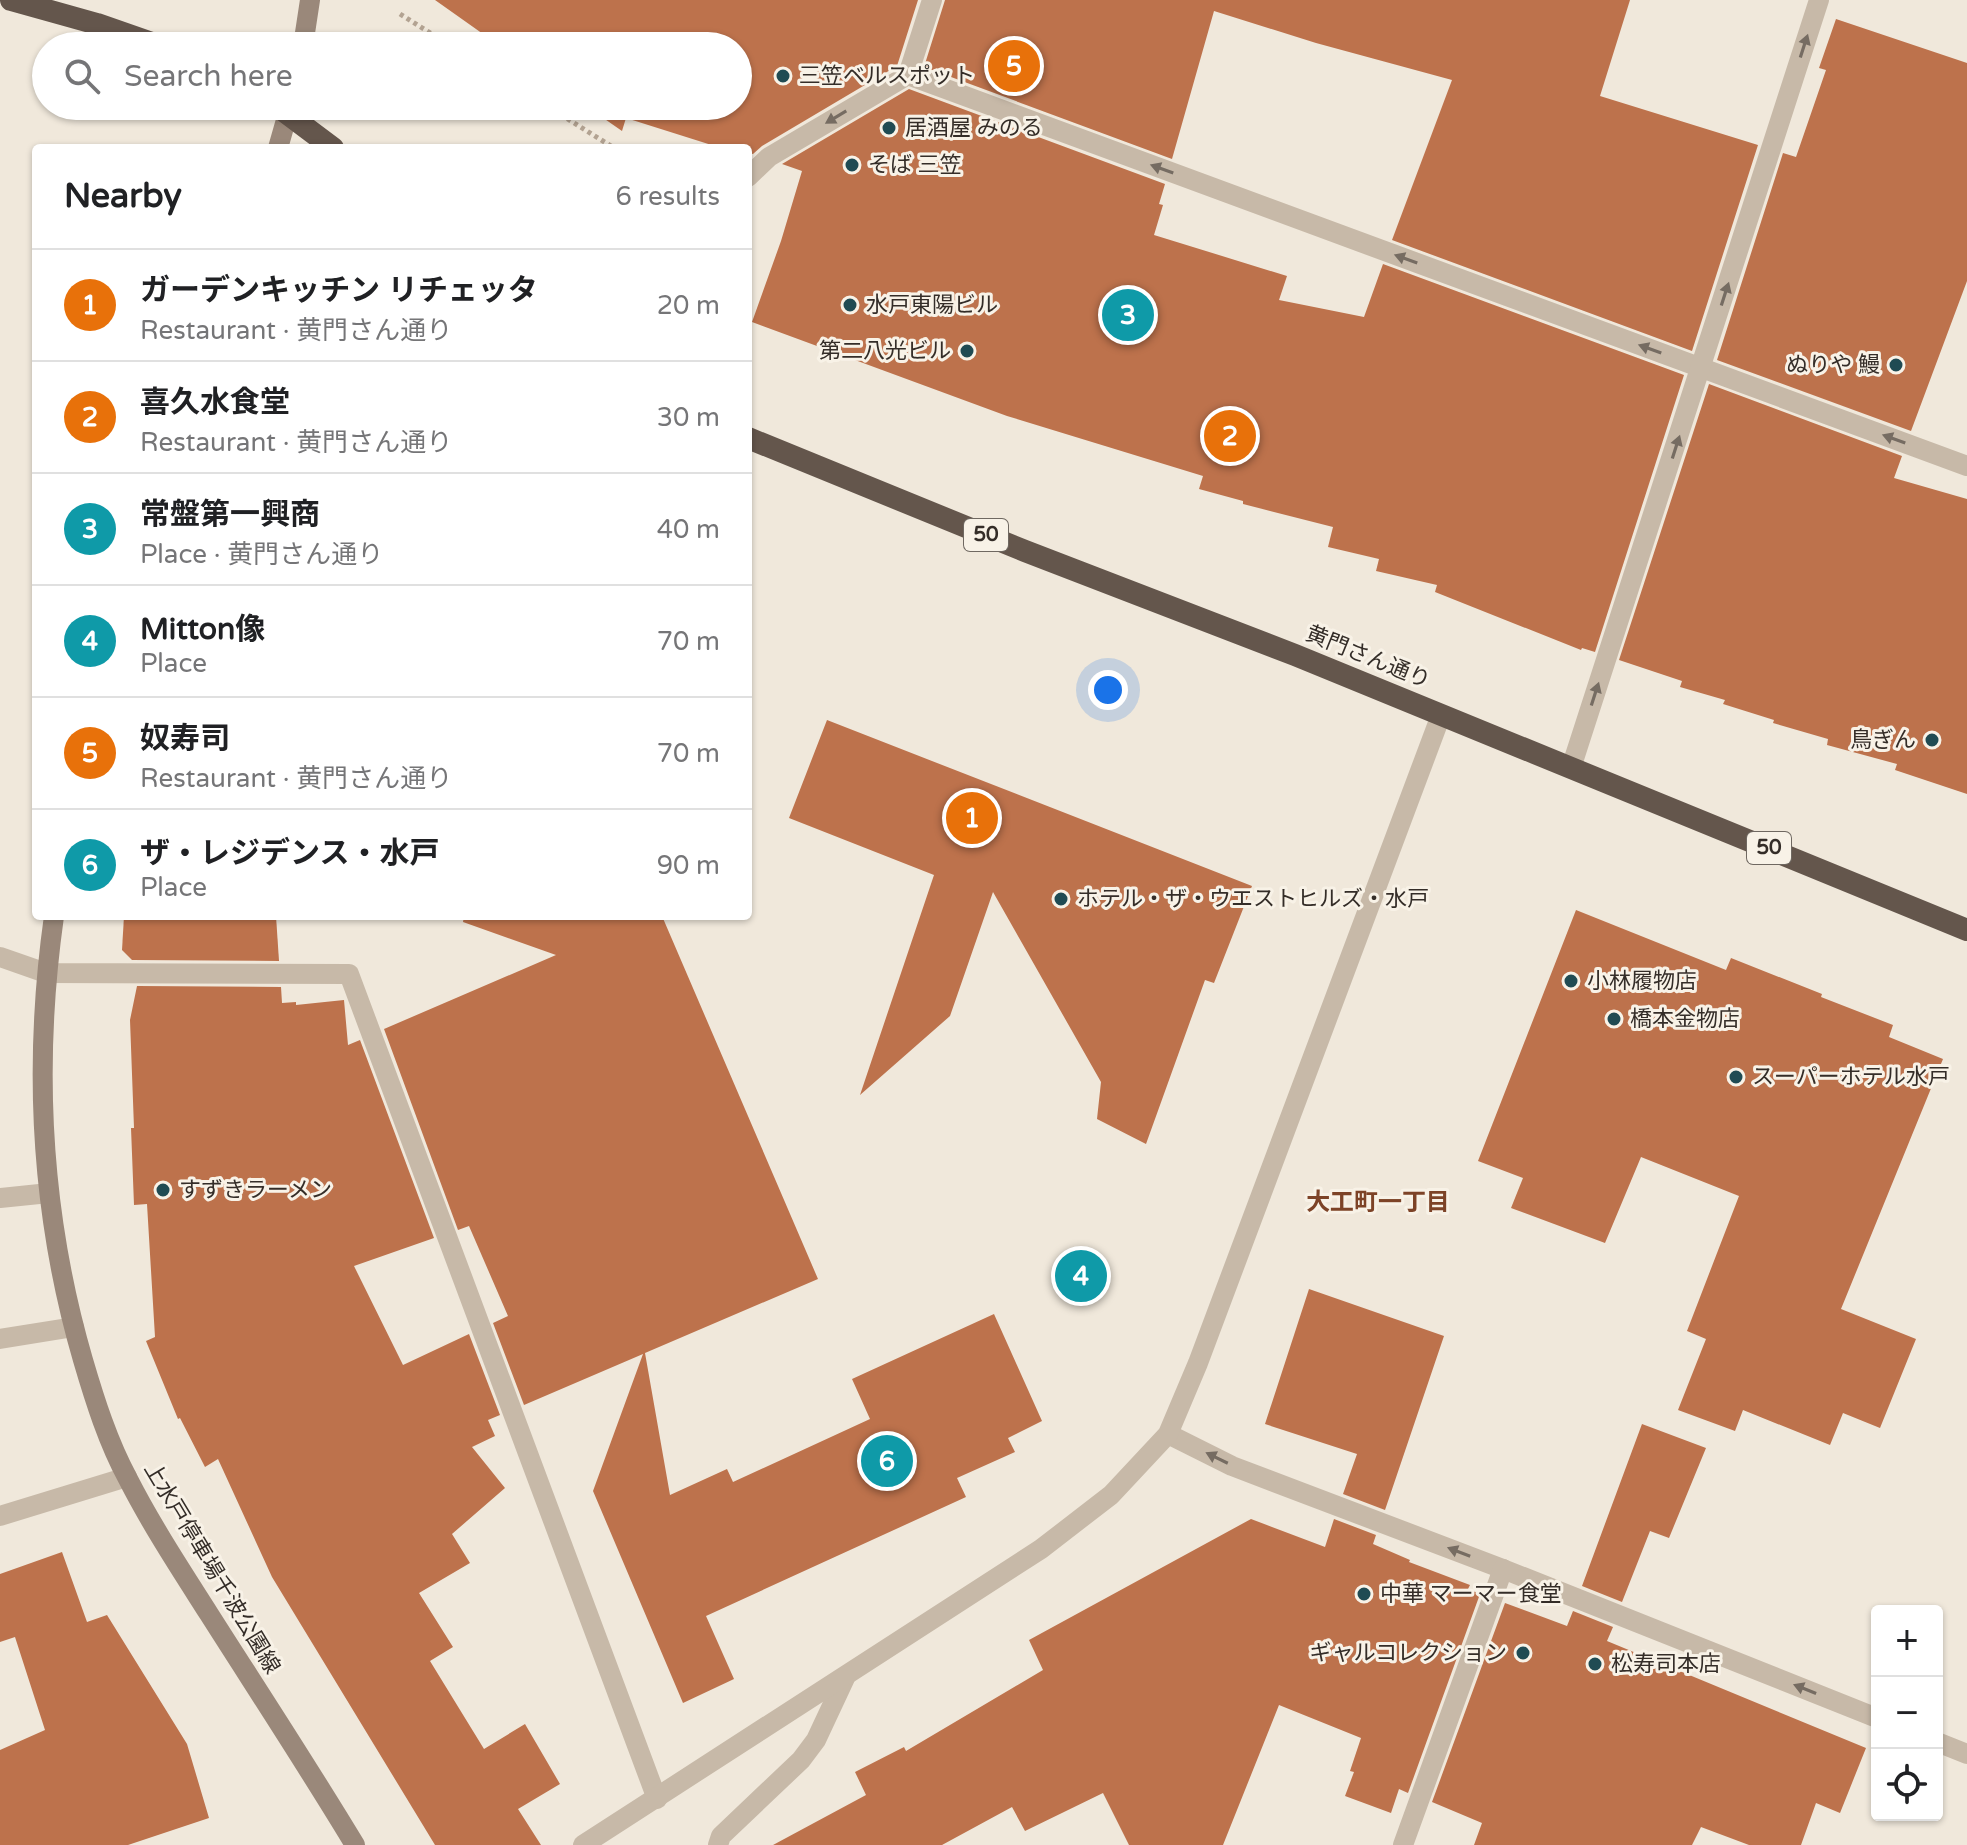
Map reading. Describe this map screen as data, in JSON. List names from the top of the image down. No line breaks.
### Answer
{"streets":{"highway":["50","黄門さん通り"],"main road":["上水戸停車場千波公園線"]},"districts":["大工町一丁目"],"places":["三笠ベルスポット","居酒屋 みのる","そば 三笠","水戸東陽ビル","第二八光ビル","ぬりや 鰻","鳥ぎん","ホテル・ザ・ウエストヒルズ・水戸","小林履物店","橋本金物店","スーパーホテル水戸","すずきラーメン","中華 マーマー食堂","ギャルコレクション","松寿司本店"],"page":{"search":"Search here","pins":["5","3","2","1","4","6"],"heading":["Nearby","6 results"],"list":[{"mark":"1","name":"ガーデンキッチン リチェッタ","note":"Restaurant · 黄門さん通り","value":"20 m"},{"mark":"2","name":"喜久水食堂","note":"Restaurant · 黄門さん通り","value":"30 m"},{"mark":"3","name":"常盤第一興商","note":"Place · 黄門さん通り","value":"40 m"},{"mark":"4","name":"Mitton像","note":"Place","value":"70 m"},{"mark":"5","name":"奴寿司","note":"Restaurant · 黄門さん通り","value":"70 m"},{"mark":"6","name":"ザ・レジデンス・水戸","note":"Place","value":"90 m"}],"map_buttons":["+","−"]}}
